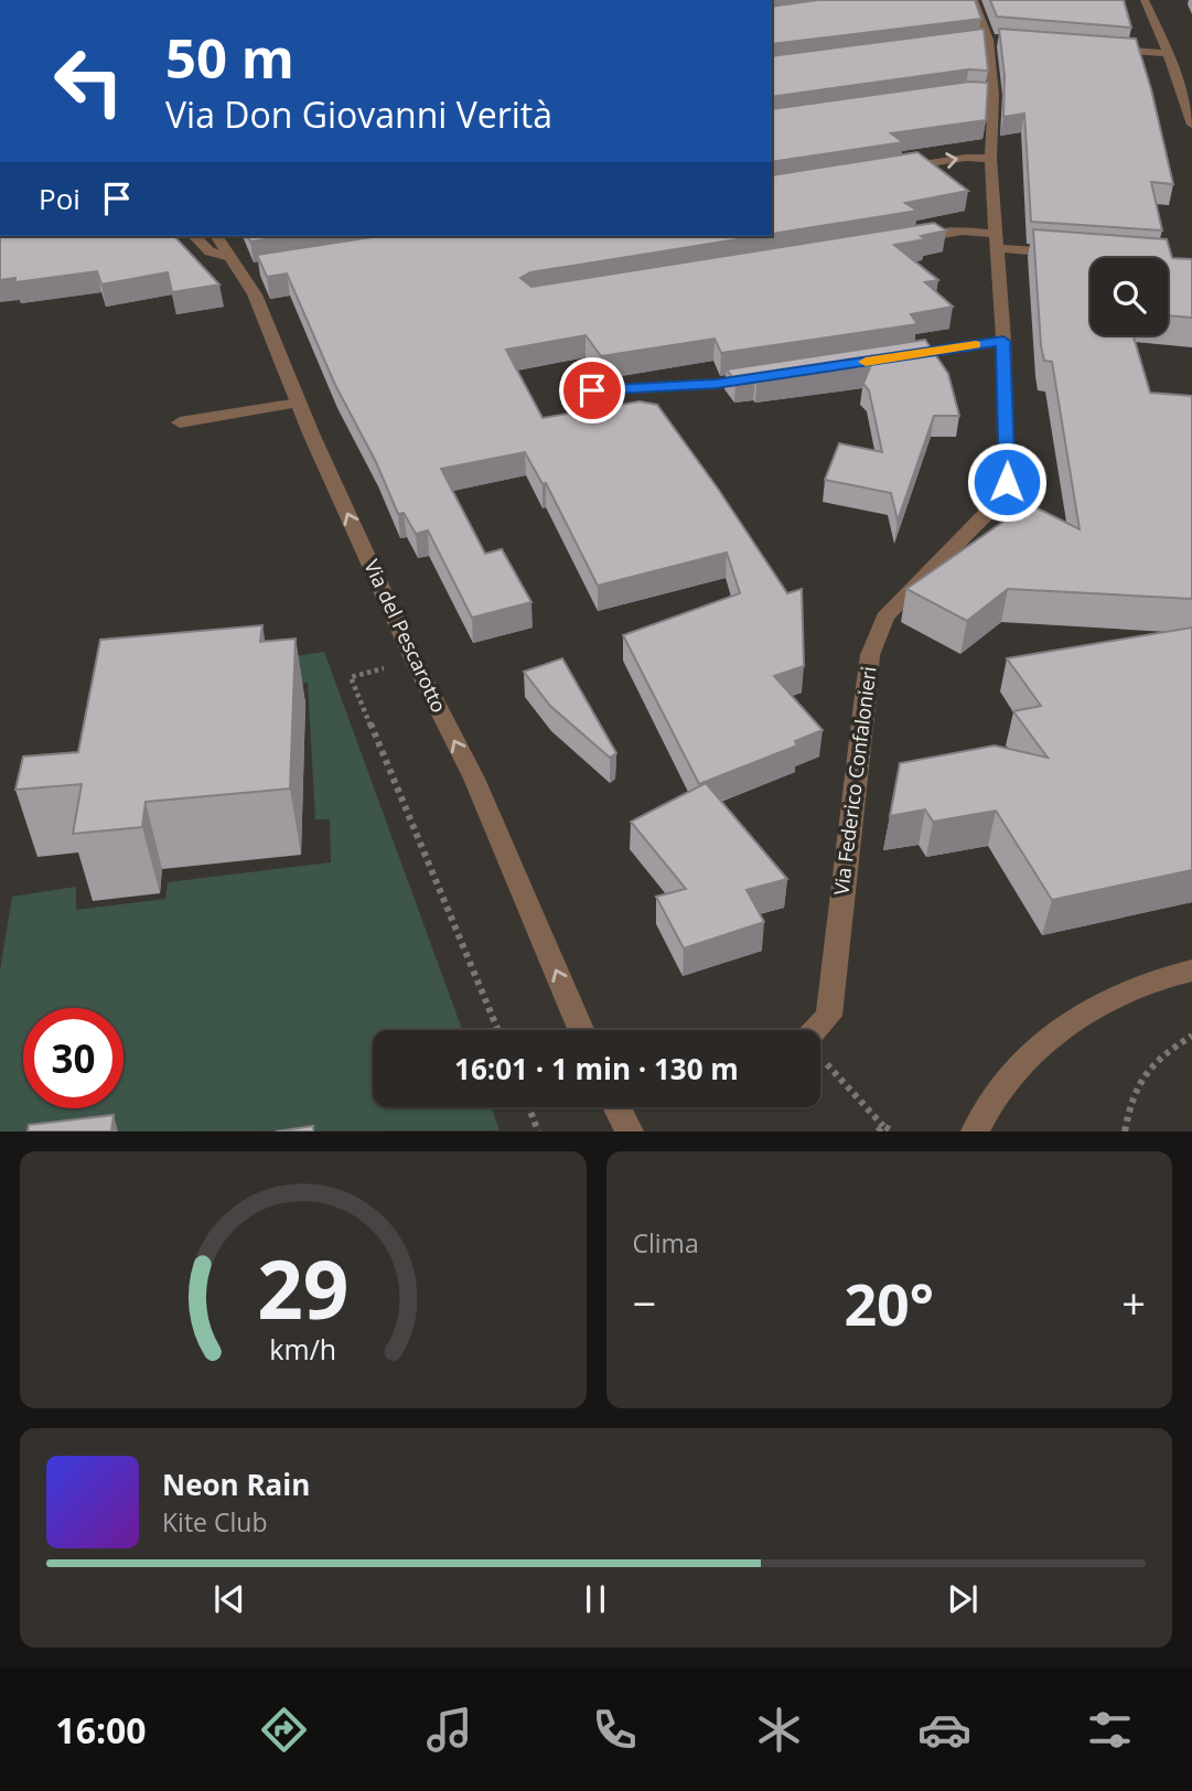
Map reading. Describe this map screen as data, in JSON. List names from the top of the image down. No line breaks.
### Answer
{"streets":{"street":["Via del Pescarotto","Via Federico Confalonieri"]},"one_way":["Via del Pescarotto"],"page":{"turn":["50 m","Via Don Giovanni Verità"],"then":"Poi","limit":"30","trip":"16:01 · 1 min · 130 m","tile":"Clima","heat":["−","20°","+"],"song":["Neon Rain","Kite Club"],"tabs":"16:00","gauge":["29","km/h"]}}
